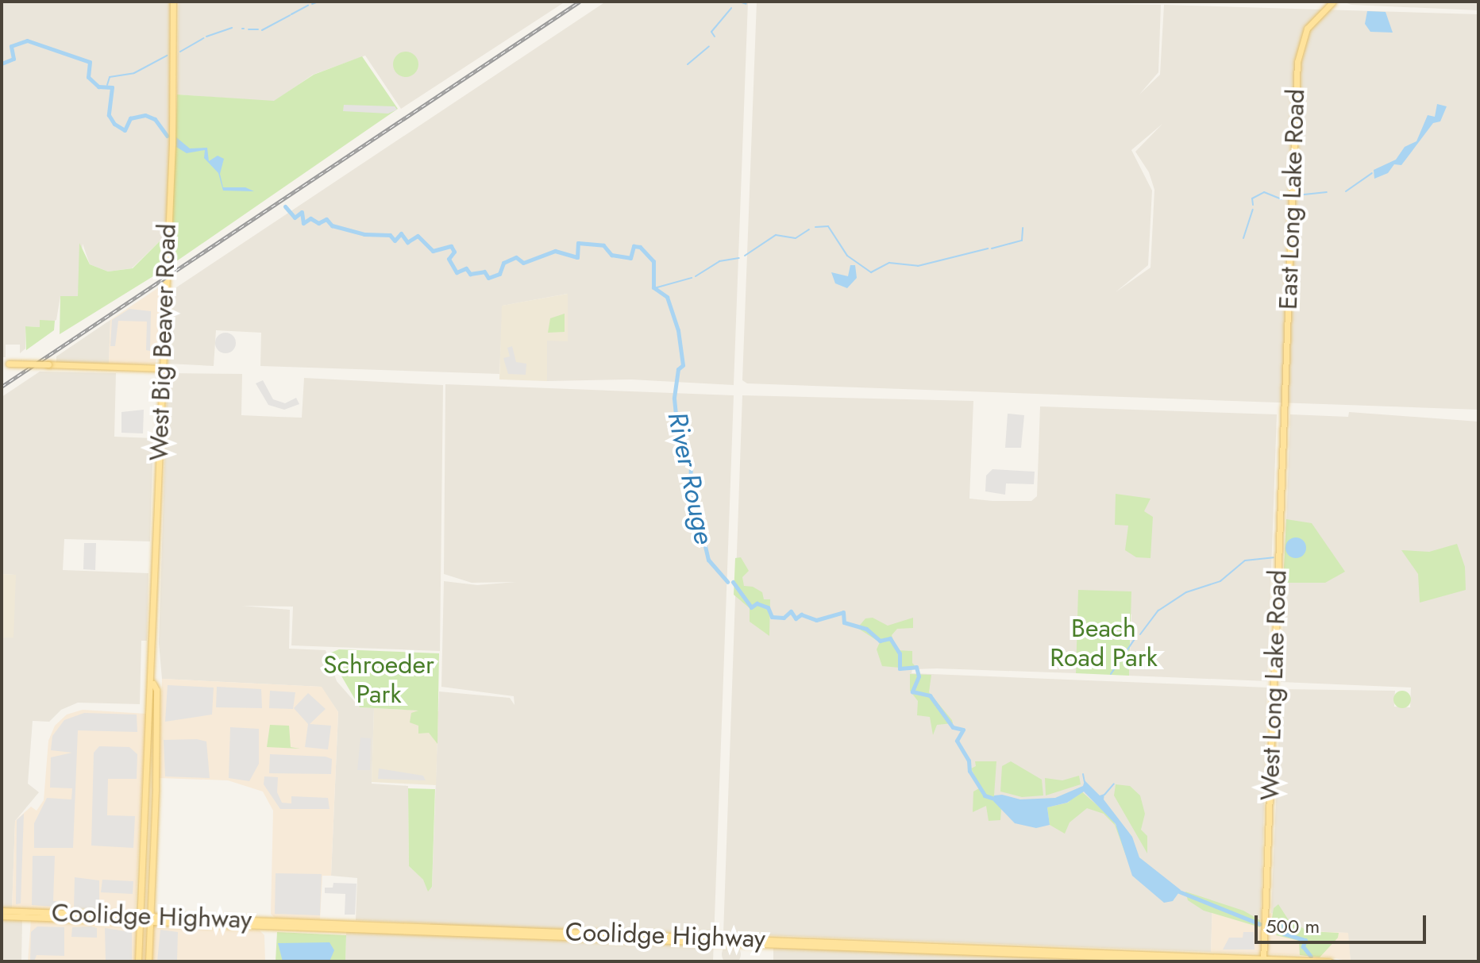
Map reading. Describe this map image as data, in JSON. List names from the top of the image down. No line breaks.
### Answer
{"streets":{"main road":["East Long Lake Road","West Big Beaver Road","West Long Lake Road","Coolidge Highway"]},"crossings":[["East Long Lake Road","West Long Lake Road"],["West Big Beaver Road","Coolidge Highway"],["West Long Lake Road","Coolidge Highway"]],"water":["River Rouge"],"parks":["Beach Road Park","Schroeder Park"],"scale_bar":"500 m"}
